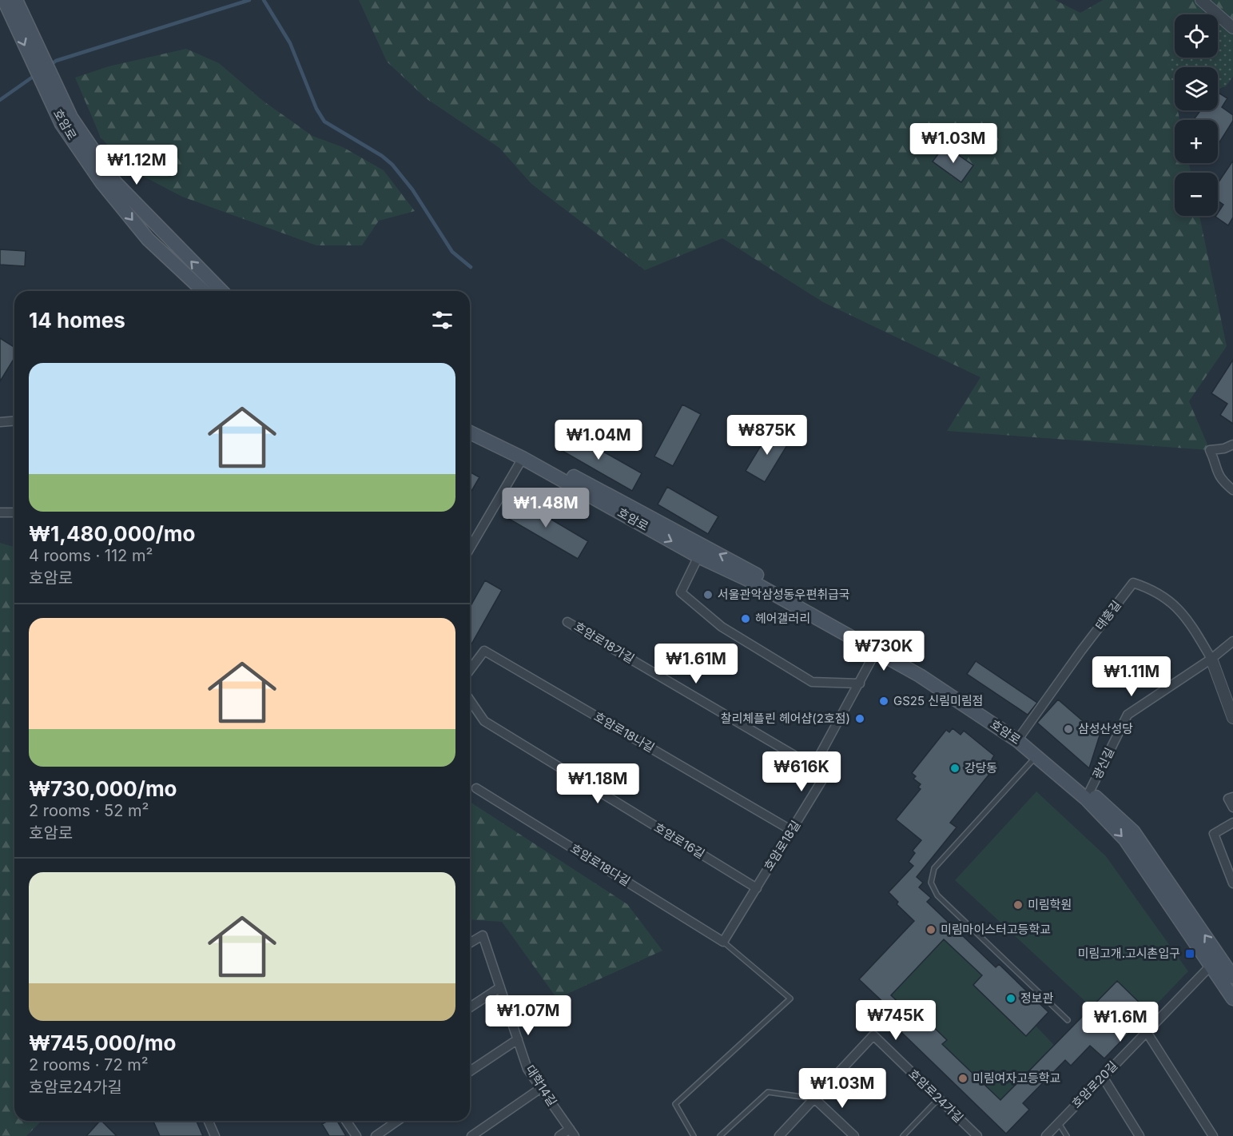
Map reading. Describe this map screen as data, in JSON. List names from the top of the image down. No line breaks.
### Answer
{"streets":{"main road":["호암로"],"street":["태흥길","호암로18가길","호암로18나길","광신길","호암로16길","호암로18길","호암로18다길","호암로20길","대학14길","호암로24가길"]},"crossings":[["호암로","태흥길"],["호암로","광신길"],["호암로","호암로20길"],["태흥길","광신길"],["호암로18가길","호암로18길"],["호암로18나길","호암로18길"],["호암로16길","호암로18길"],["호암로18길","호암로18다길"]],"places":{"other":["서울관악삼성동우편취급국","헤어갤러리","GS25 신림미림점","찰리체플린 헤어샵(2호점)","삼성산성당","강당동","미림학원","미림마이스터고등학교","정보관","미림여자고등학교"],"transit":["미림고개.고시촌입구"]},"page":{"map_buttons":["+","−"],"price":["₩1.03M","₩1.12M","₩875K","₩1.04M","₩1.48M","₩730K","₩1.61M","₩1.11M","₩616K","₩1.18M","₩1.07M","₩745K","₩1.6M","₩1.03M"],"heading":"14 homes","list":[{"name":"₩1,480,000/mo","note":"4 rooms · 112 m² · 호암로"},{"name":"₩730,000/mo","note":"2 rooms · 52 m² · 호암로"},{"name":"₩745,000/mo","note":"2 rooms · 72 m² · 호암로24가길"}]}}
